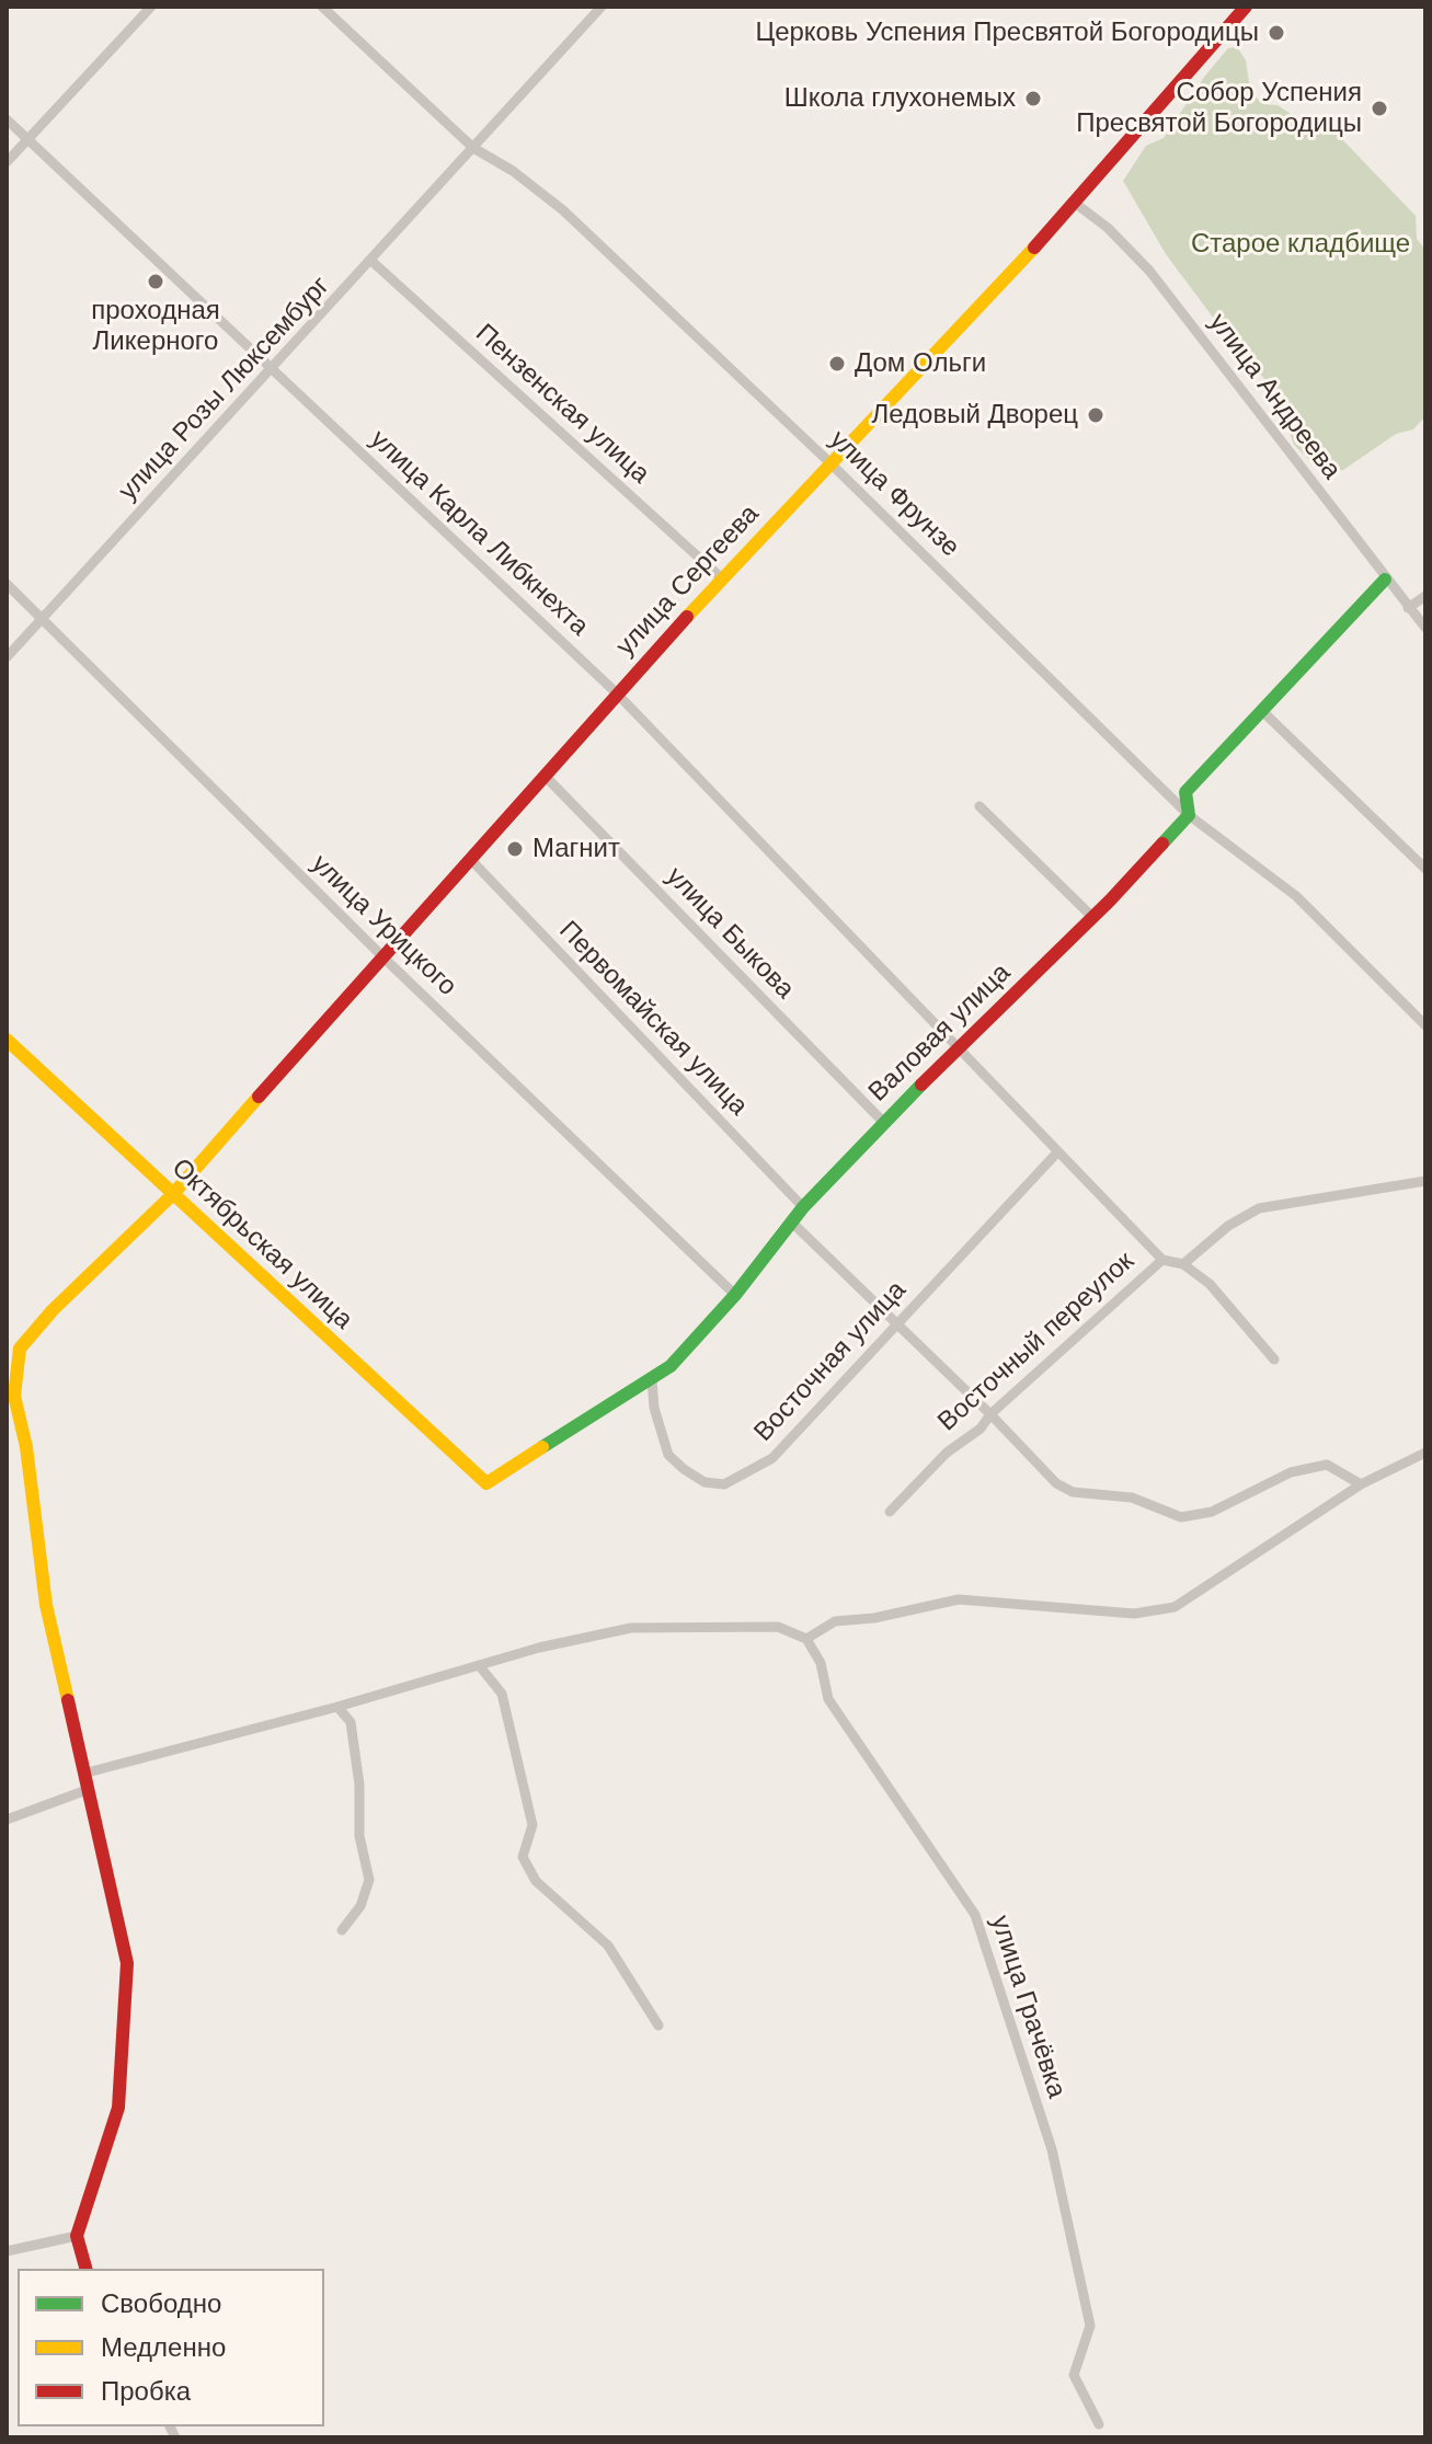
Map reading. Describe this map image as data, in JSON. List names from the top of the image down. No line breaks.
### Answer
{"streets":{"street":["улица Розы Люксембург","улица Андреева","Пензенская улица","улица Фрунзе","улица Карла Либкнехта","улица Сергеева","улица Урицкого","улица Быкова","Первомайская улица","Валовая улица","Октябрьская улица","Восточный переулок","Восточная улица","улица Грачёвка"]},"crossings":[["улица Розы Люксембург","Пензенская улица"],["улица Розы Люксембург","улица Фрунзе"],["улица Розы Люксембург","улица Карла Либкнехта"],["улица Розы Люксембург","улица Урицкого"],["улица Андреева","улица Сергеева"],["улица Андреева","Валовая улица"],["Пензенская улица","улица Сергеева"],["улица Фрунзе","улица Сергеева"],["улица Фрунзе","Валовая улица"],["улица Карла Либкнехта","улица Сергеева"],["улица Карла Либкнехта","Валовая улица"],["улица Карла Либкнехта","Восточный переулок"],["улица Карла Либкнехта","Восточная улица"],["улица Сергеева","улица Урицкого"],["улица Сергеева","улица Быкова"],["улица Сергеева","Первомайская улица"],["улица Сергеева","Октябрьская улица"],["улица Урицкого","Валовая улица"],["улица Быкова","Валовая улица"],["Первомайская улица","Валовая улица"],["Валовая улица","Октябрьская улица"],["Валовая улица","Восточная улица"]],"parks":["Старое кладбище"],"places":["Церковь Успения Пресвятой Богородицы","Школа глухонемых","Собор Успения Пресвятой Богородицы","проходная Ликерного","Дом Ольги","Ледовый Дворец","Магнит"],"legend":["Свободно","Медленно","Пробка"]}
